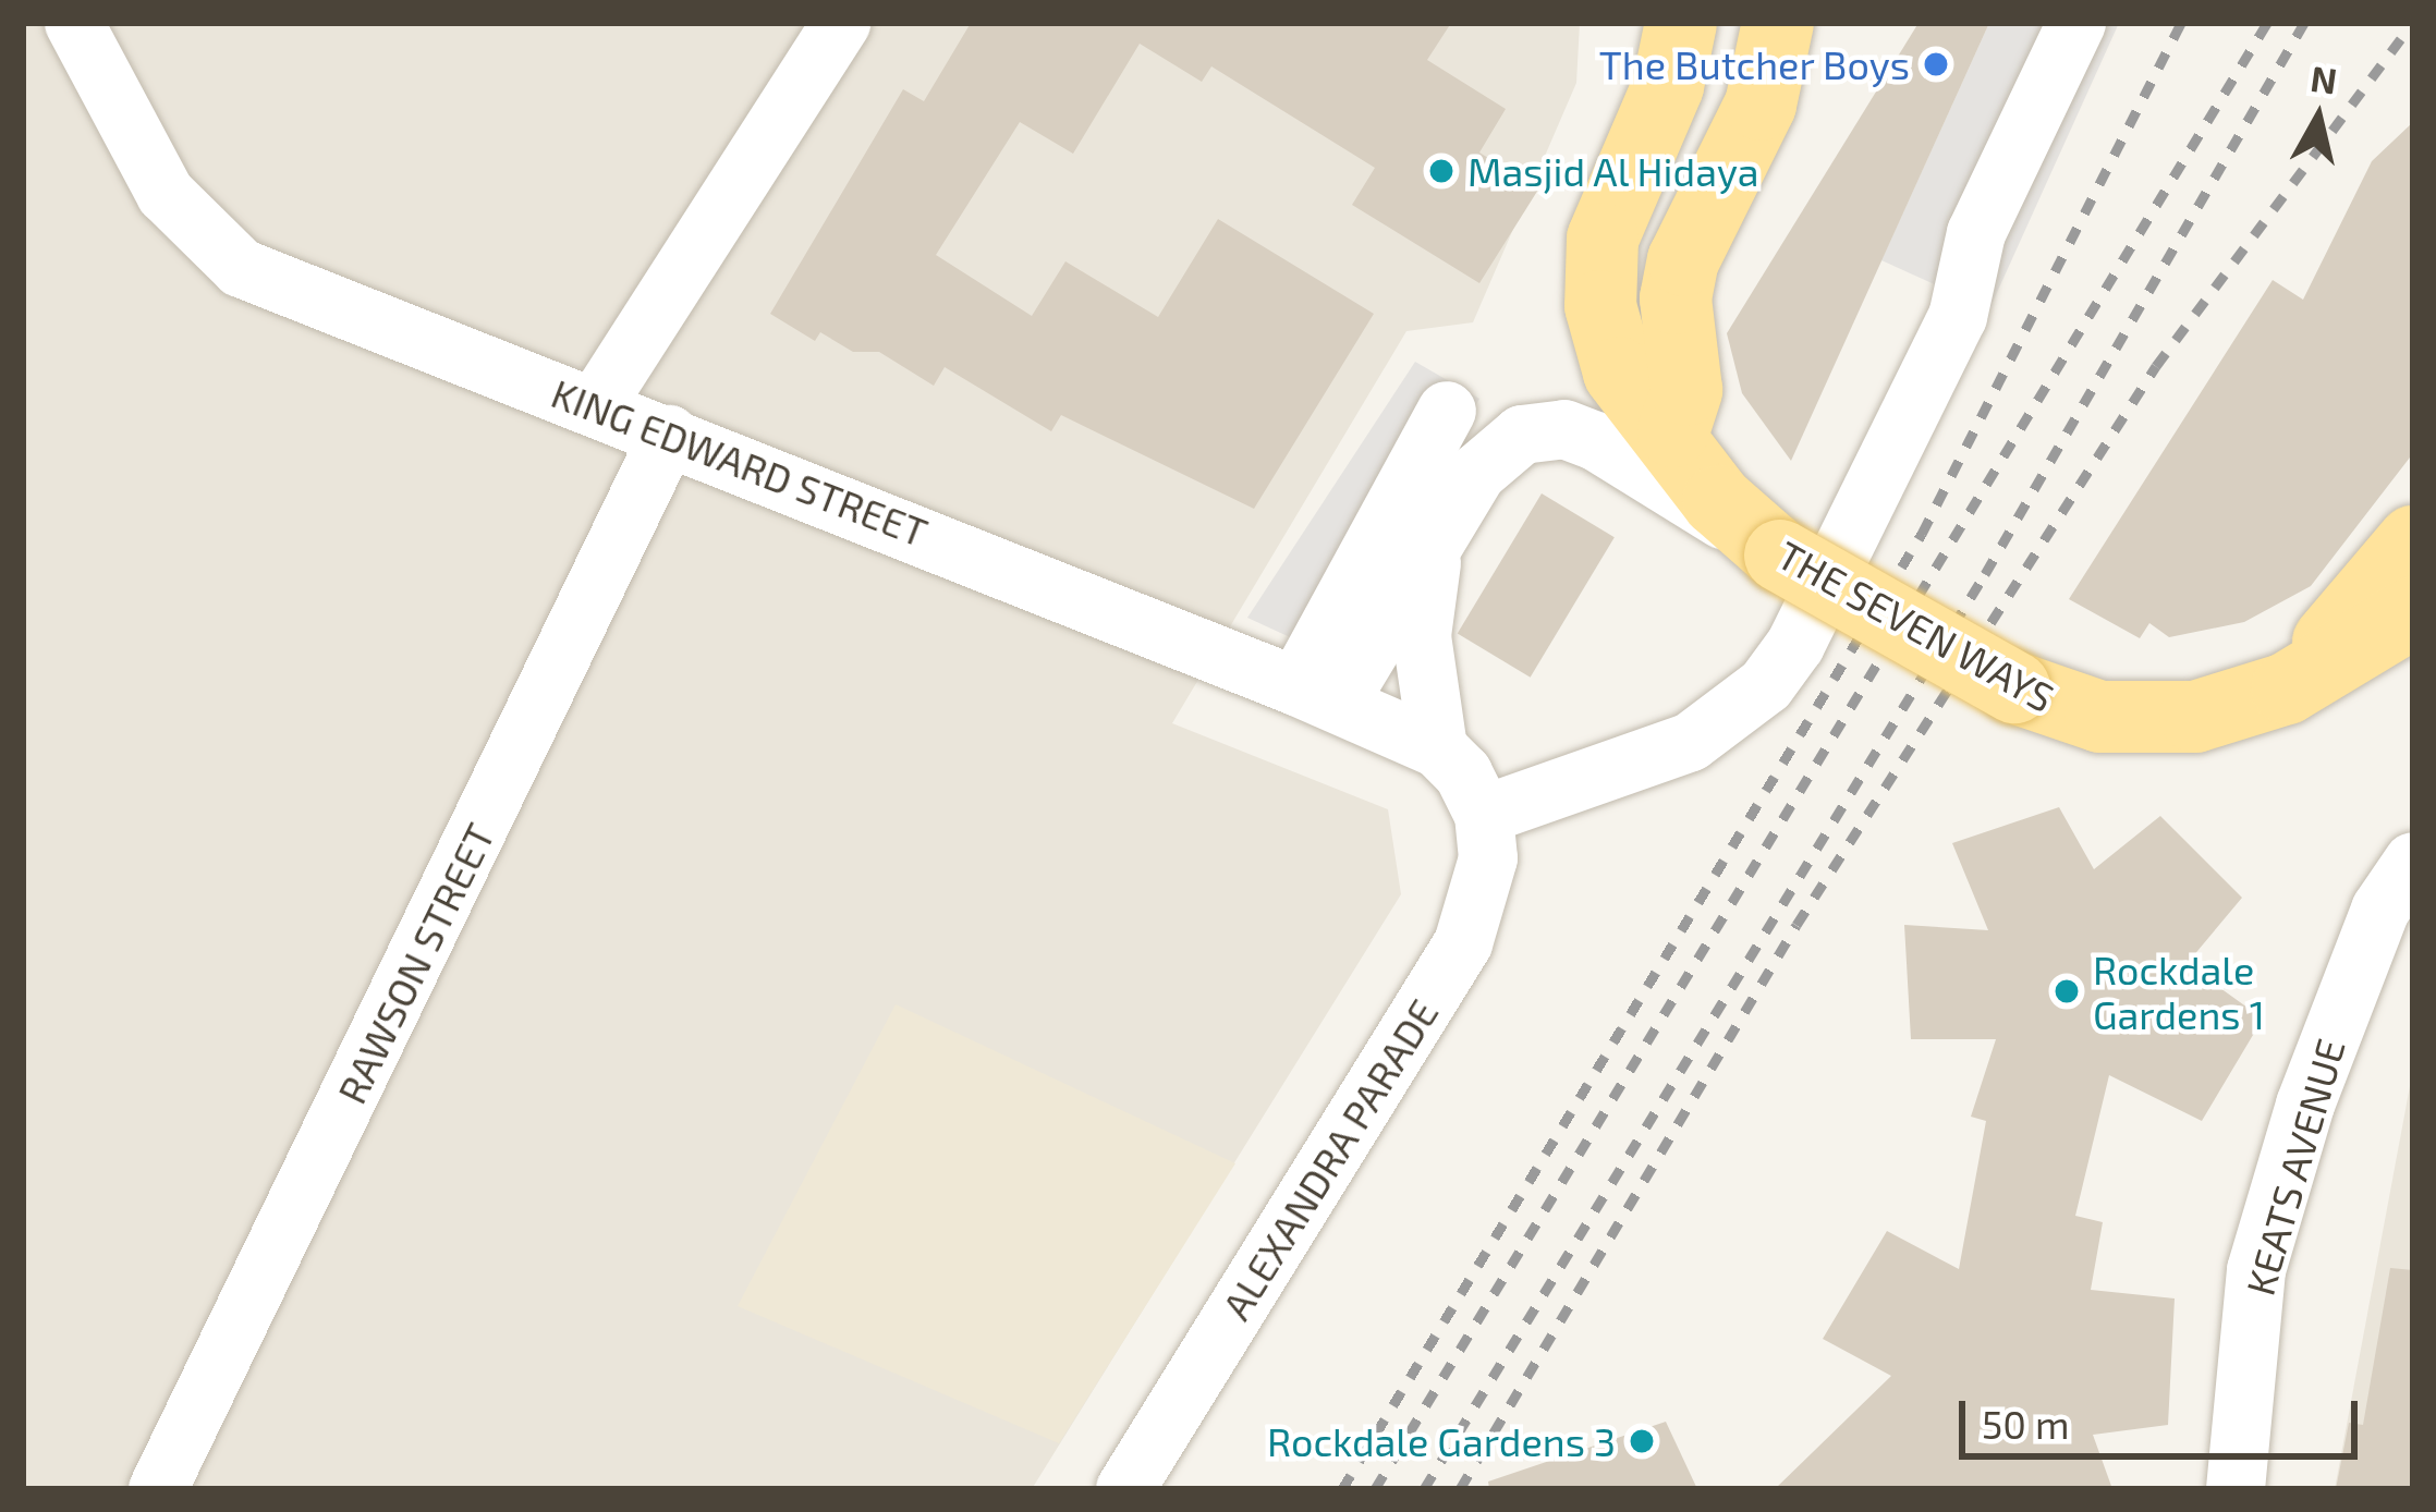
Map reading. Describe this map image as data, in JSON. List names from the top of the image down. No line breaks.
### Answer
{"streets":{"main road":["THE SEVEN WAYS"],"street":["KING EDWARD STREET","RAWSON STREET","ALEXANDRA PARADE","KEATS AVENUE"]},"crossings":[["KING EDWARD STREET","RAWSON STREET"]],"places":["The Butcher Boys","Masjid Al Hidaya","Rockdale Gardens 1","Rockdale Gardens 3"],"scale_bar":"50 m","north":"top"}
